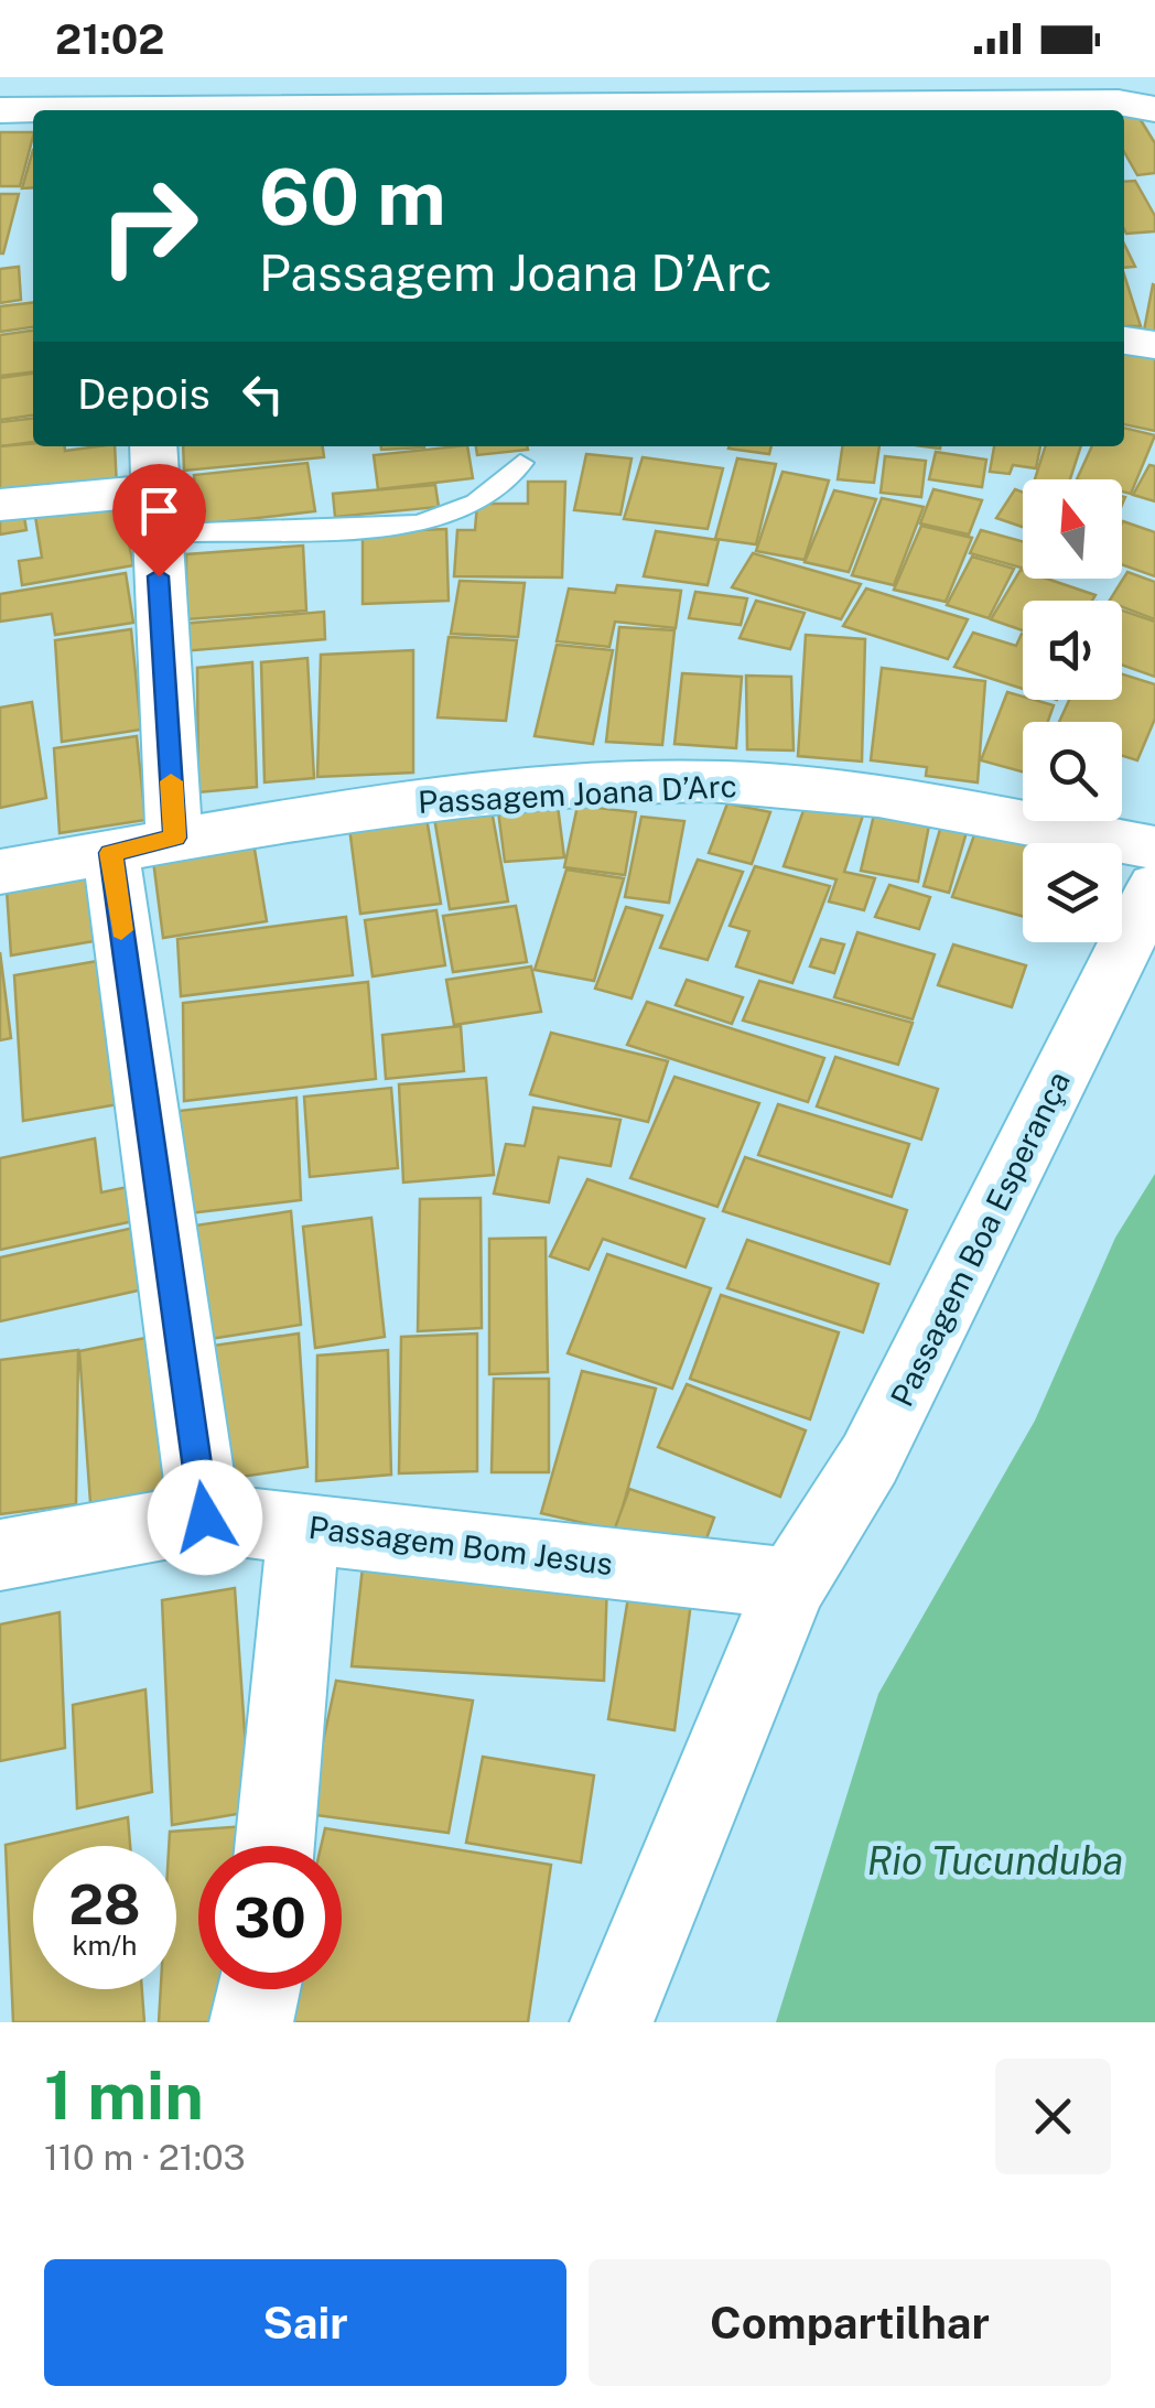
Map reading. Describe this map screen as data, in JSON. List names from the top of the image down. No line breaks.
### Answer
{"streets":{"street":["Passagem Joana D’Arc","Passagem Boa Esperança","Passagem Bom Jesus"]},"crossings":[["Passagem Boa Esperança","Passagem Bom Jesus"]],"water":["Rio Tucunduba"],"north":"top","page":{"status":"21:02","turn":["60 m","Passagem Joana D’Arc"],"then":"Depois","speed":"28 km/h","limit":"30","heading":["1 min","110 m · 21:03"],"buttons":["Sair","Compartilhar"]}}
